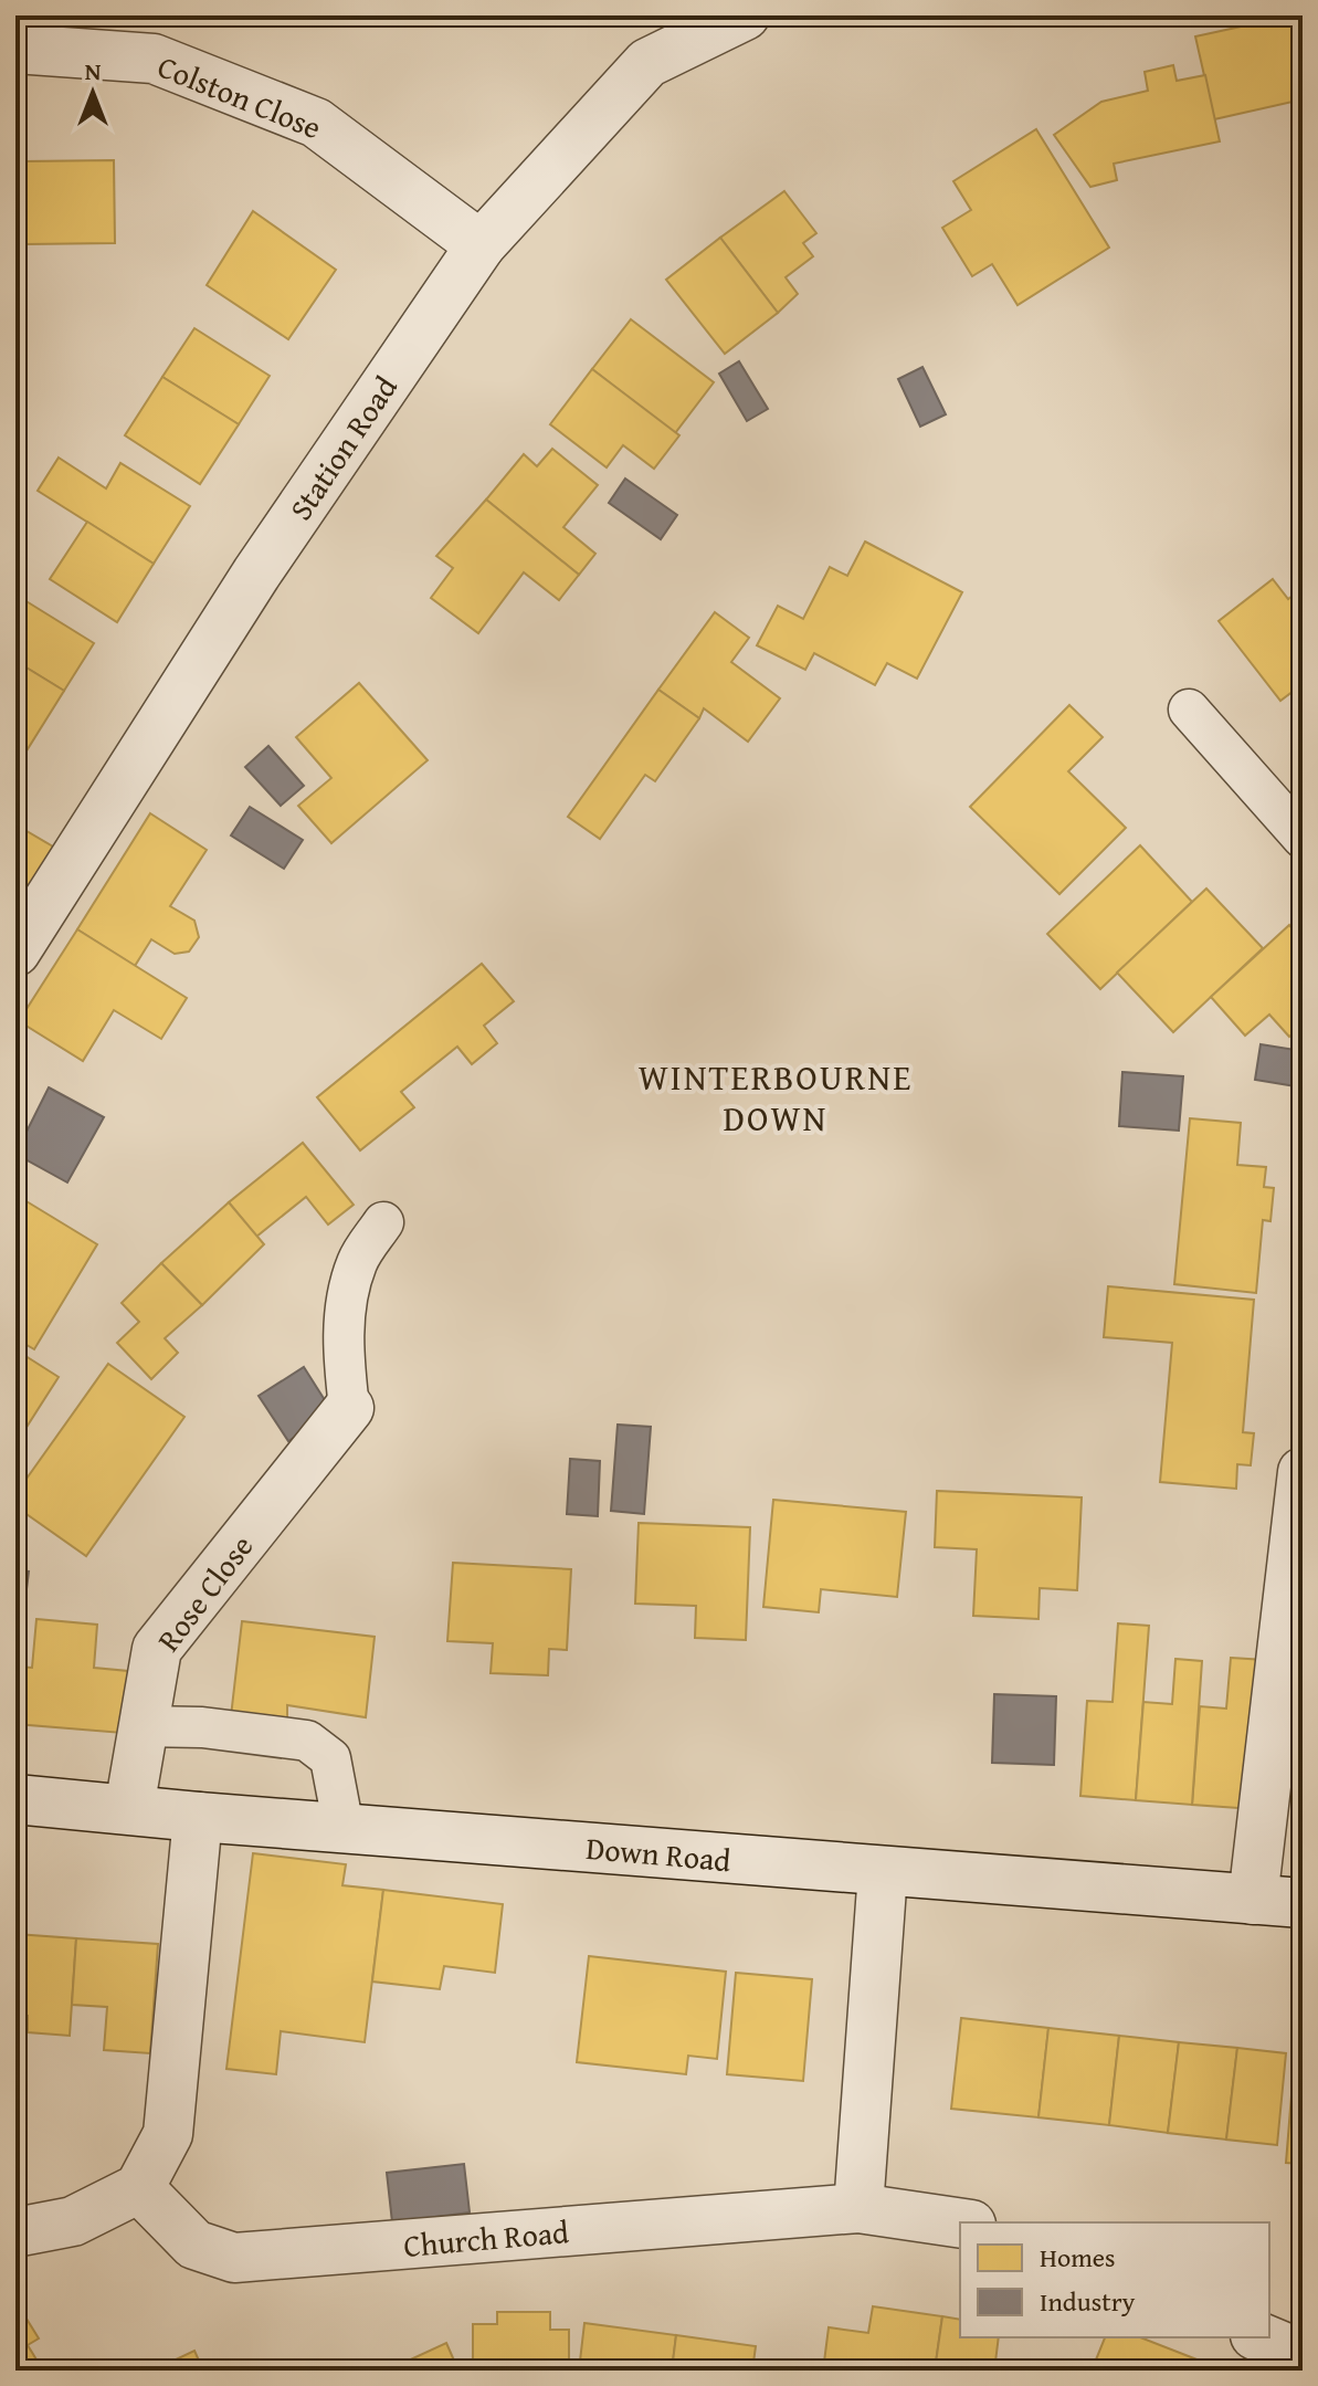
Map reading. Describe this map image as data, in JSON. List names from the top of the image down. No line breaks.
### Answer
{"streets":{"street":["Colston Close","Station Road","Rose Close","Down Road","Church Road"]},"crossings":[["Colston Close","Station Road"],["Rose Close","Down Road"]],"districts":["WINTERBOURNE DOWN"],"legend":["Homes","Industry"],"north":"top"}
